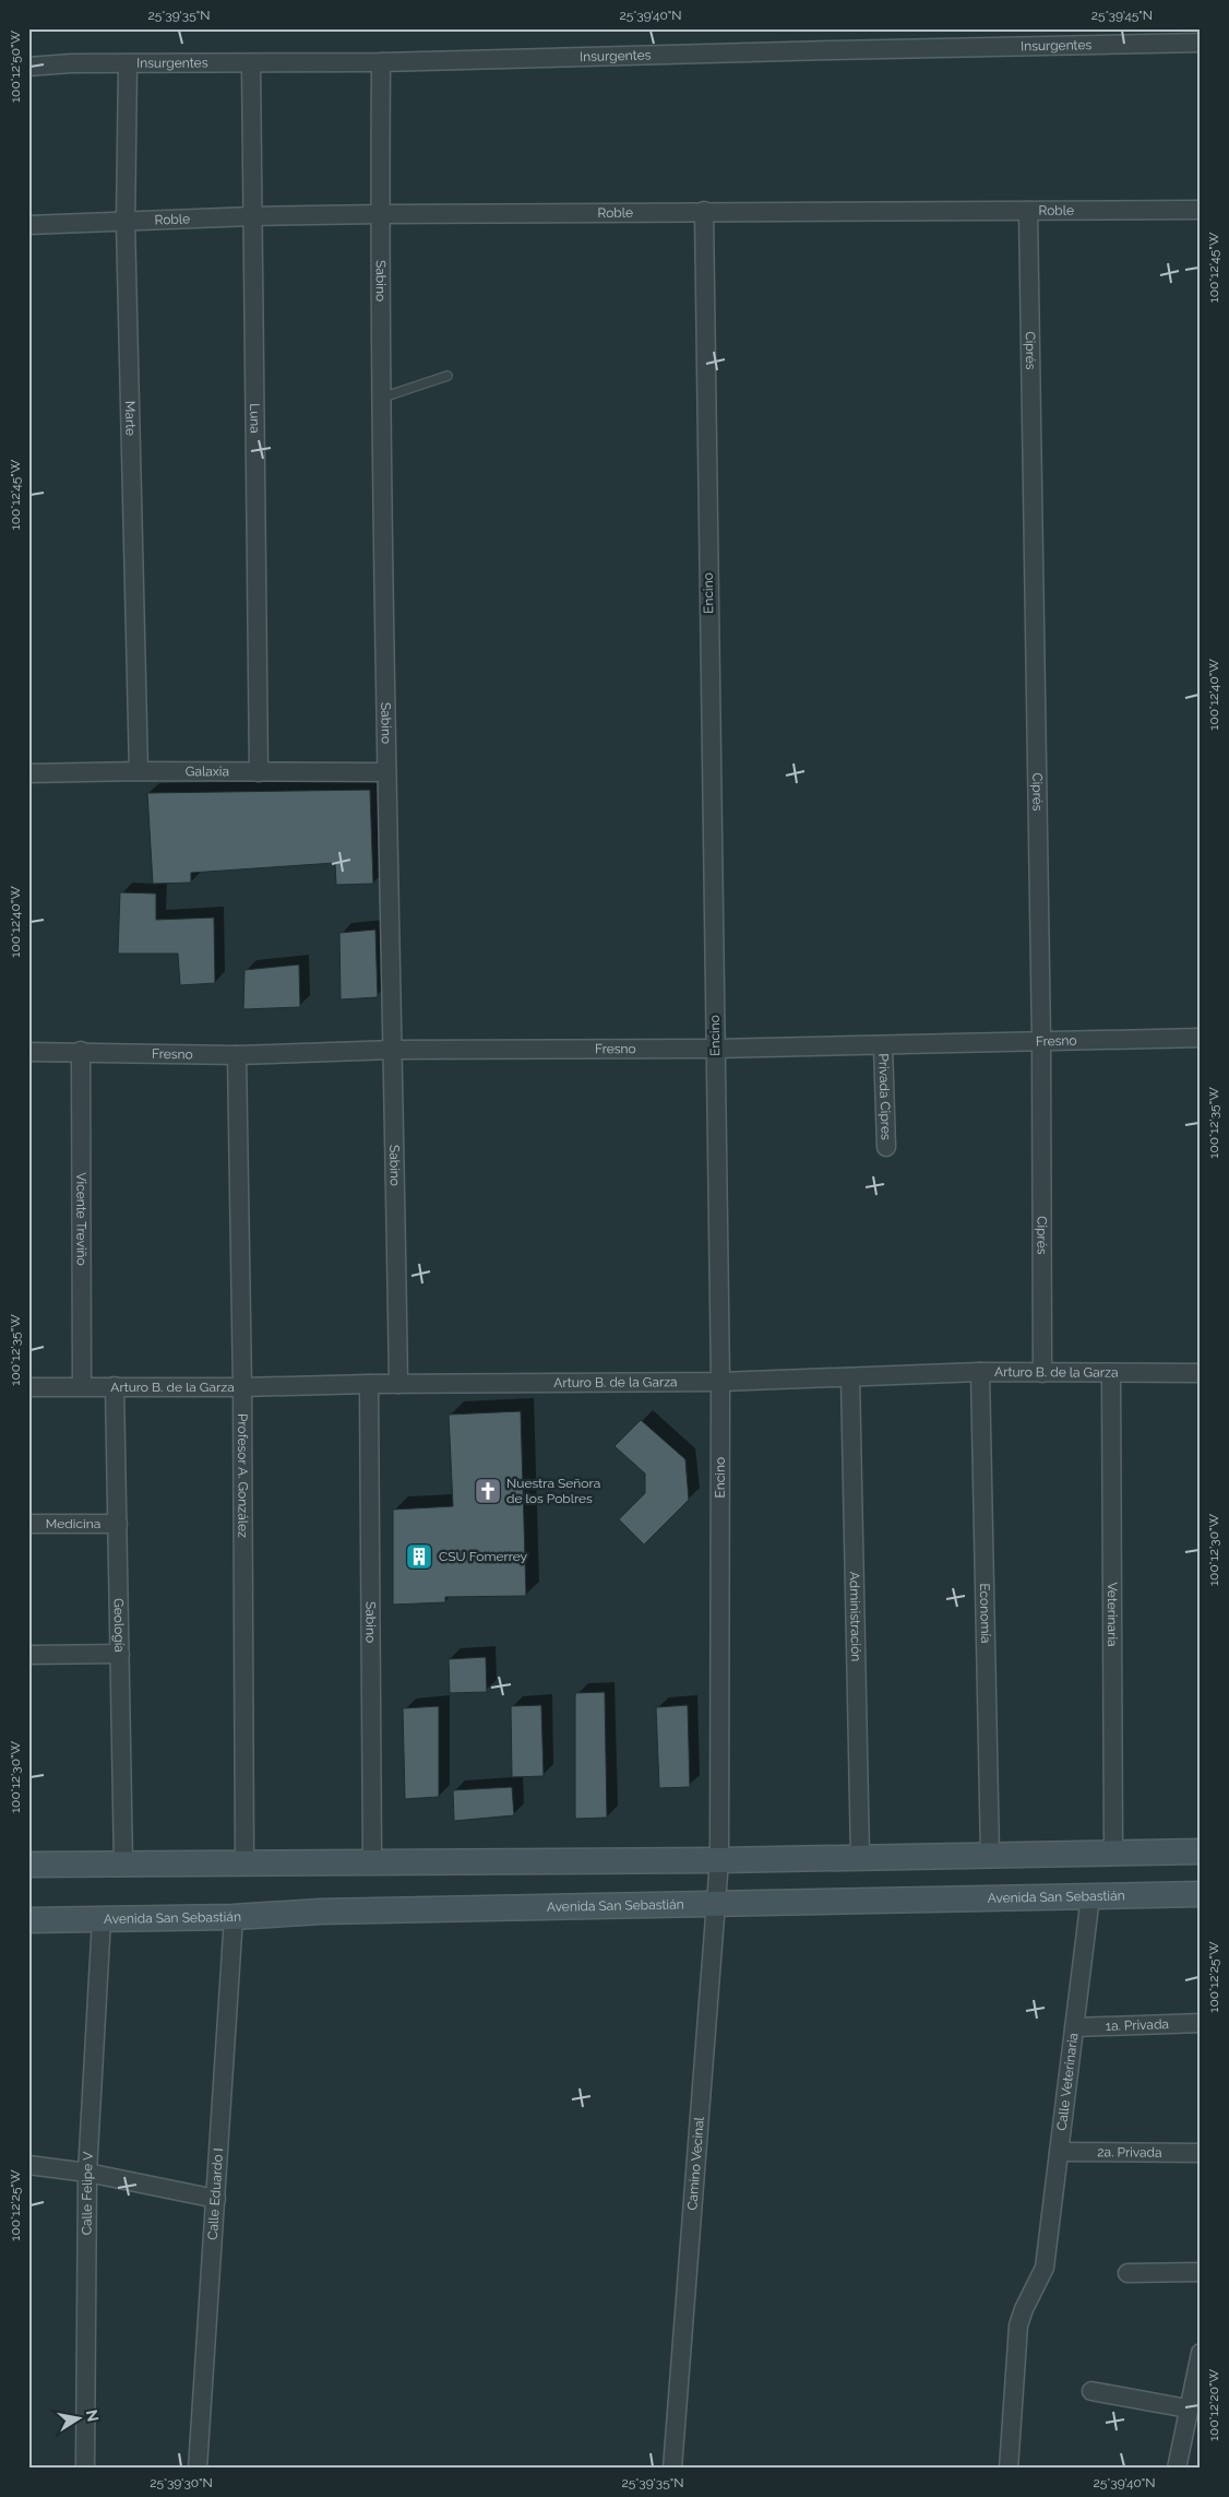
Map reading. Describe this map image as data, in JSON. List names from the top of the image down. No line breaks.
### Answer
{"streets":{"main road":["Avenida San Sebastián"],"street":["Insurgentes","Roble","Sabino","Ciprés","Marte","Luna","Encino","Galaxia","Fresno","Privada Cipres","Vicente Treviño","Arturo B. de la Garza","Profesor A. González","Medicina","Economía","Veterinaria","Administración","Geología","1a. Privada","Calle Veterinaria","2a. Privada","Camino Vecinal","Calle Felipe V","Calle Eduardo I"]},"crossings":[["Insurgentes","Sabino"],["Insurgentes","Marte"],["Insurgentes","Luna"],["Roble","Sabino"],["Roble","Ciprés"],["Roble","Marte"],["Roble","Luna"],["Roble","Encino"],["Sabino","Galaxia"],["Sabino","Fresno"],["Sabino","Arturo B. de la Garza"],["Ciprés","Fresno"],["Ciprés","Arturo B. de la Garza"],["Marte","Galaxia"],["Luna","Galaxia"],["Encino","Fresno"],["Encino","Arturo B. de la Garza"],["Encino","Camino Vecinal"],["Fresno","Privada Cipres"],["Fresno","Vicente Treviño"],["Fresno","Profesor A. González"],["Vicente Treviño","Arturo B. de la Garza"],["Arturo B. de la Garza","Profesor A. González"],["Arturo B. de la Garza","Economía"],["Arturo B. de la Garza","Veterinaria"],["Arturo B. de la Garza","Administración"],["Arturo B. de la Garza","Geología"],["Medicina","Geología"],["Avenida San Sebastián","Calle Veterinaria"],["Avenida San Sebastián","Camino Vecinal"],["Avenida San Sebastián","Calle Felipe V"],["Avenida San Sebastián","Calle Eduardo I"],["1a. Privada","Calle Veterinaria"],["Calle Veterinaria","2a. Privada"]],"places":{"church":["Nuestra Señora de los Poblres"],"building":["CSU Fomerrey"]},"north":"right","coordinates":["25°39'35\"N","25°39'40\"N","25°39'45\"N","100°12'50\"W","100°12'45\"W","100°12'40\"W","100°12'35\"W","100°12'30\"W","100°12'25\"W","100°12'20\"W","25°39'30\"N"]}
